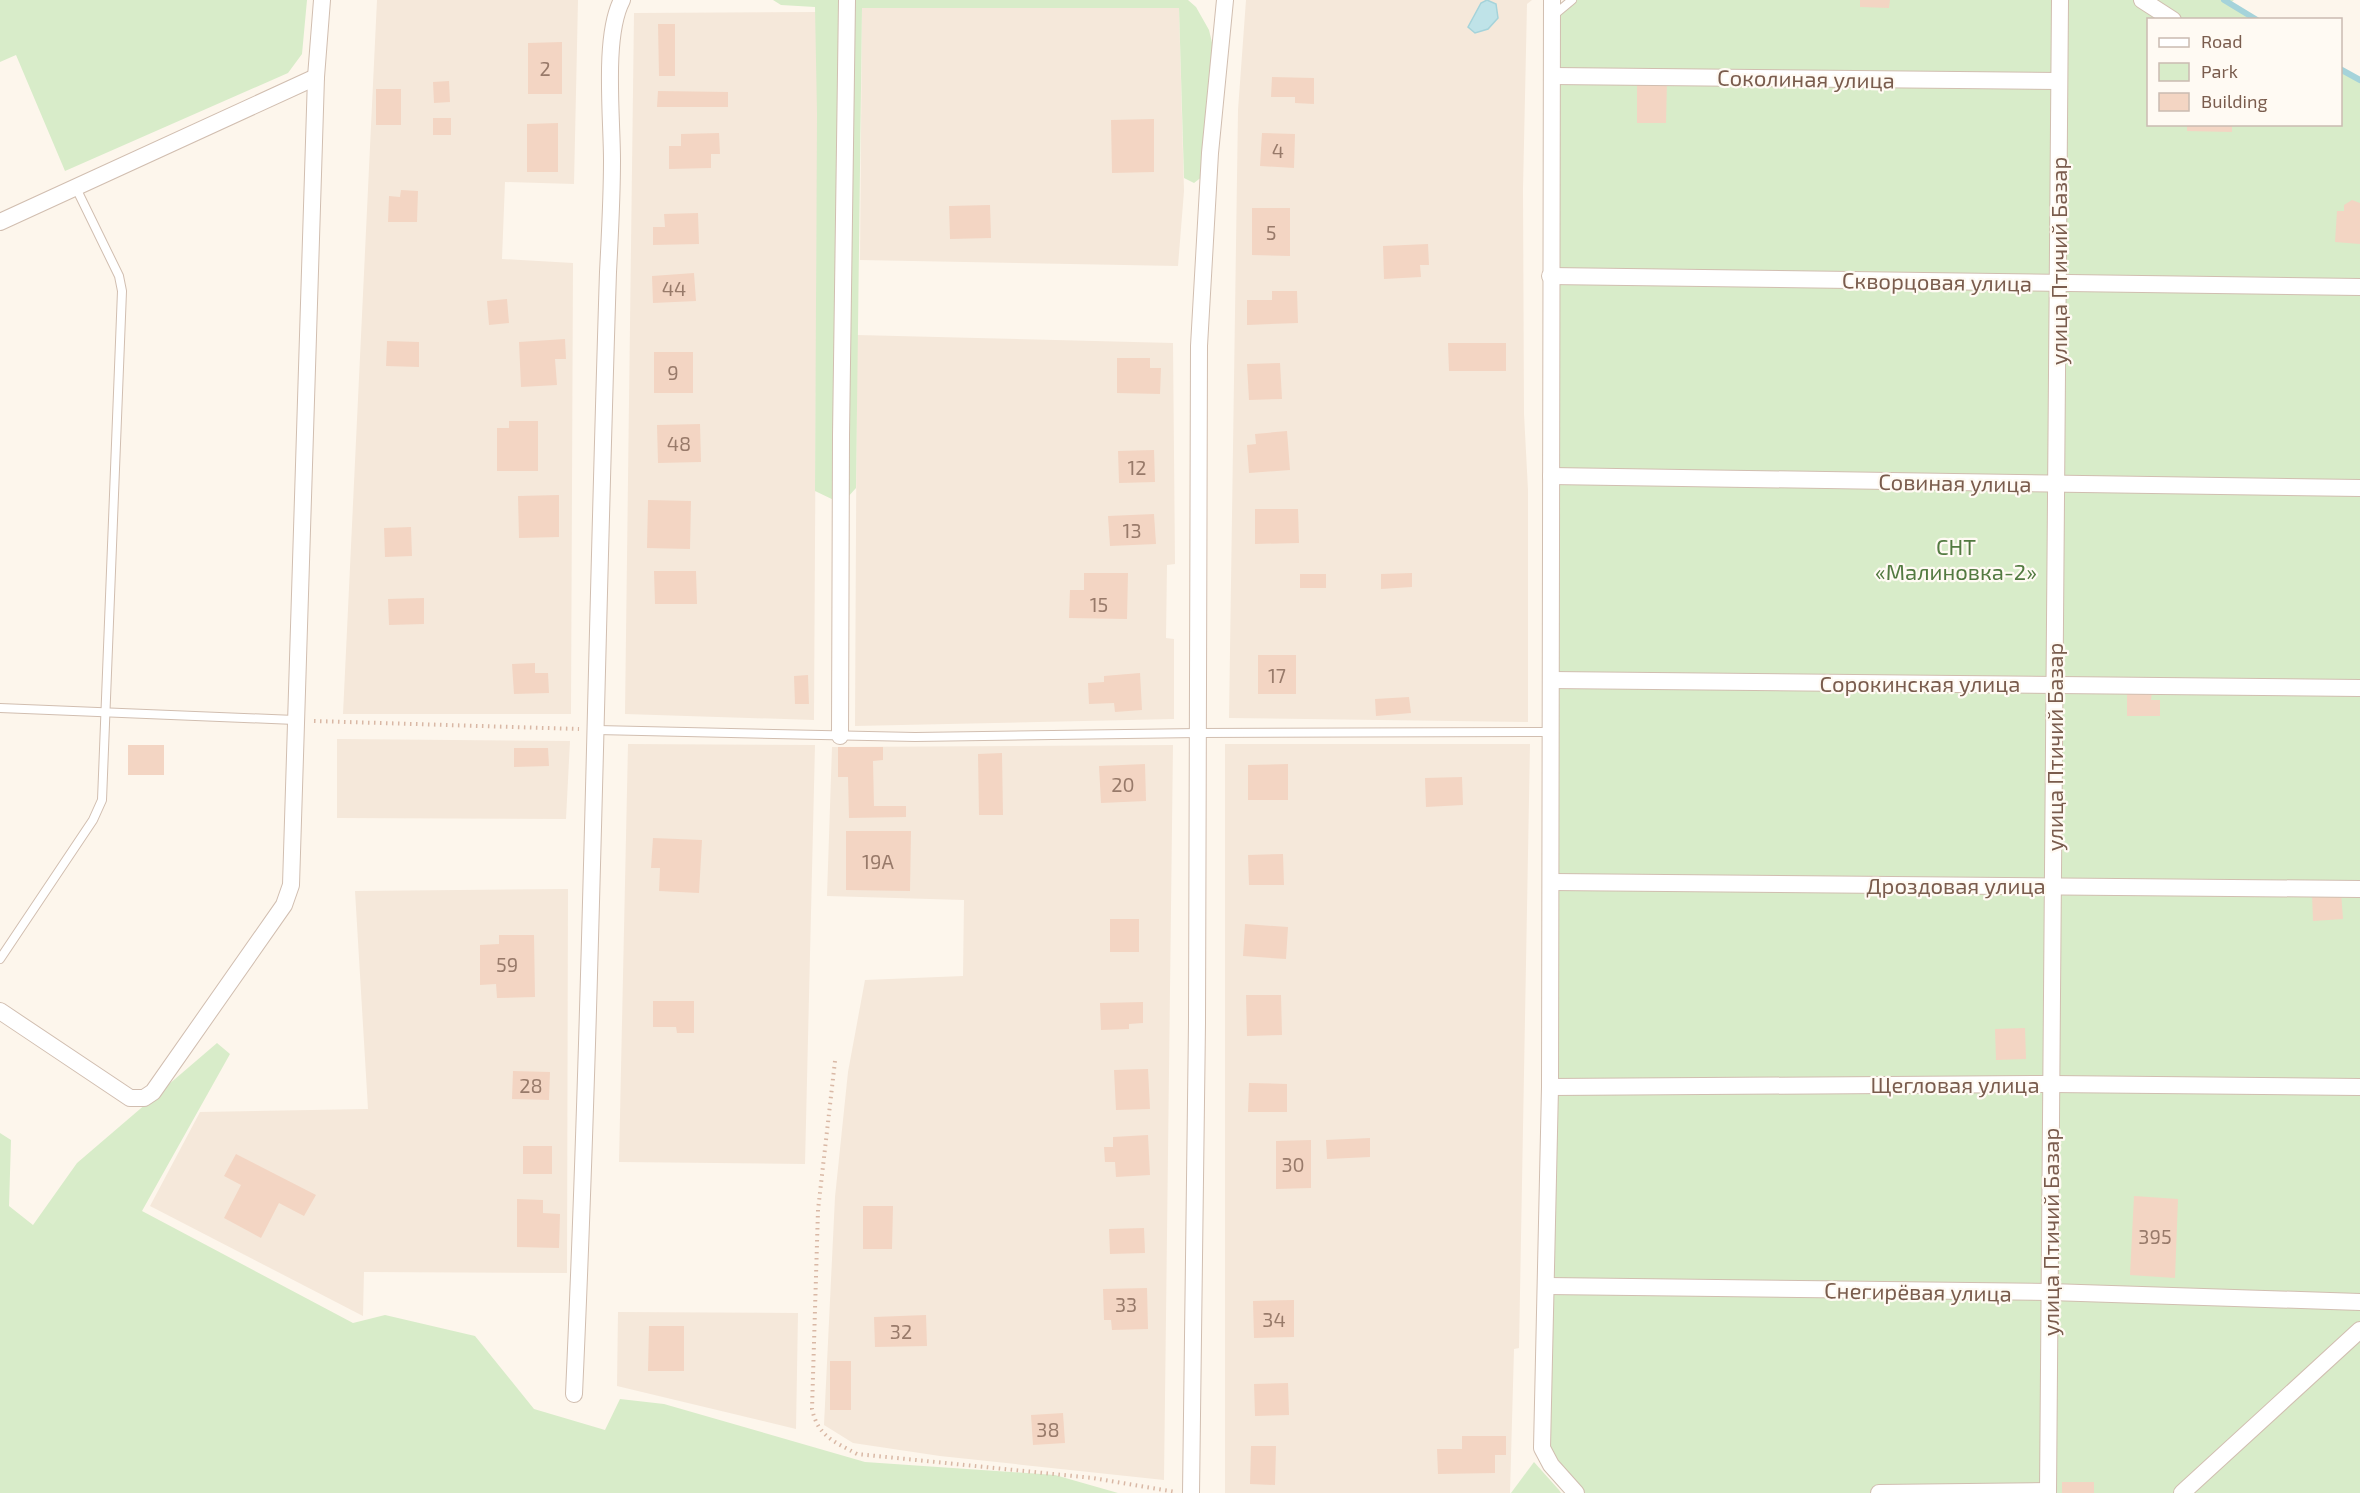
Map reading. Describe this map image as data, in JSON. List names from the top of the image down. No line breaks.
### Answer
{"streets":{"street":["Соколиная улица","улица Птичий Базар","Скворцовая улица","Совиная улица","Сорокинская улица","Дроздовая улица","Щегловая улица","Снегирёвая улица"]},"crossings":[["Соколиная улица","улица Птичий Базар"],["улица Птичий Базар","Скворцовая улица"],["улица Птичий Базар","Совиная улица"],["улица Птичий Базар","Сорокинская улица"],["улица Птичий Базар","Дроздовая улица"],["улица Птичий Базар","Щегловая улица"],["улица Птичий Базар","Снегирёвая улица"]],"parks":["СНТ «Малиновка-2»"],"house_numbers":["2","4","5","44","9","48","12","13","15","17","20","19А","59","28","30","395","33","34","32","38"],"legend":["Road","Park","Building"]}
